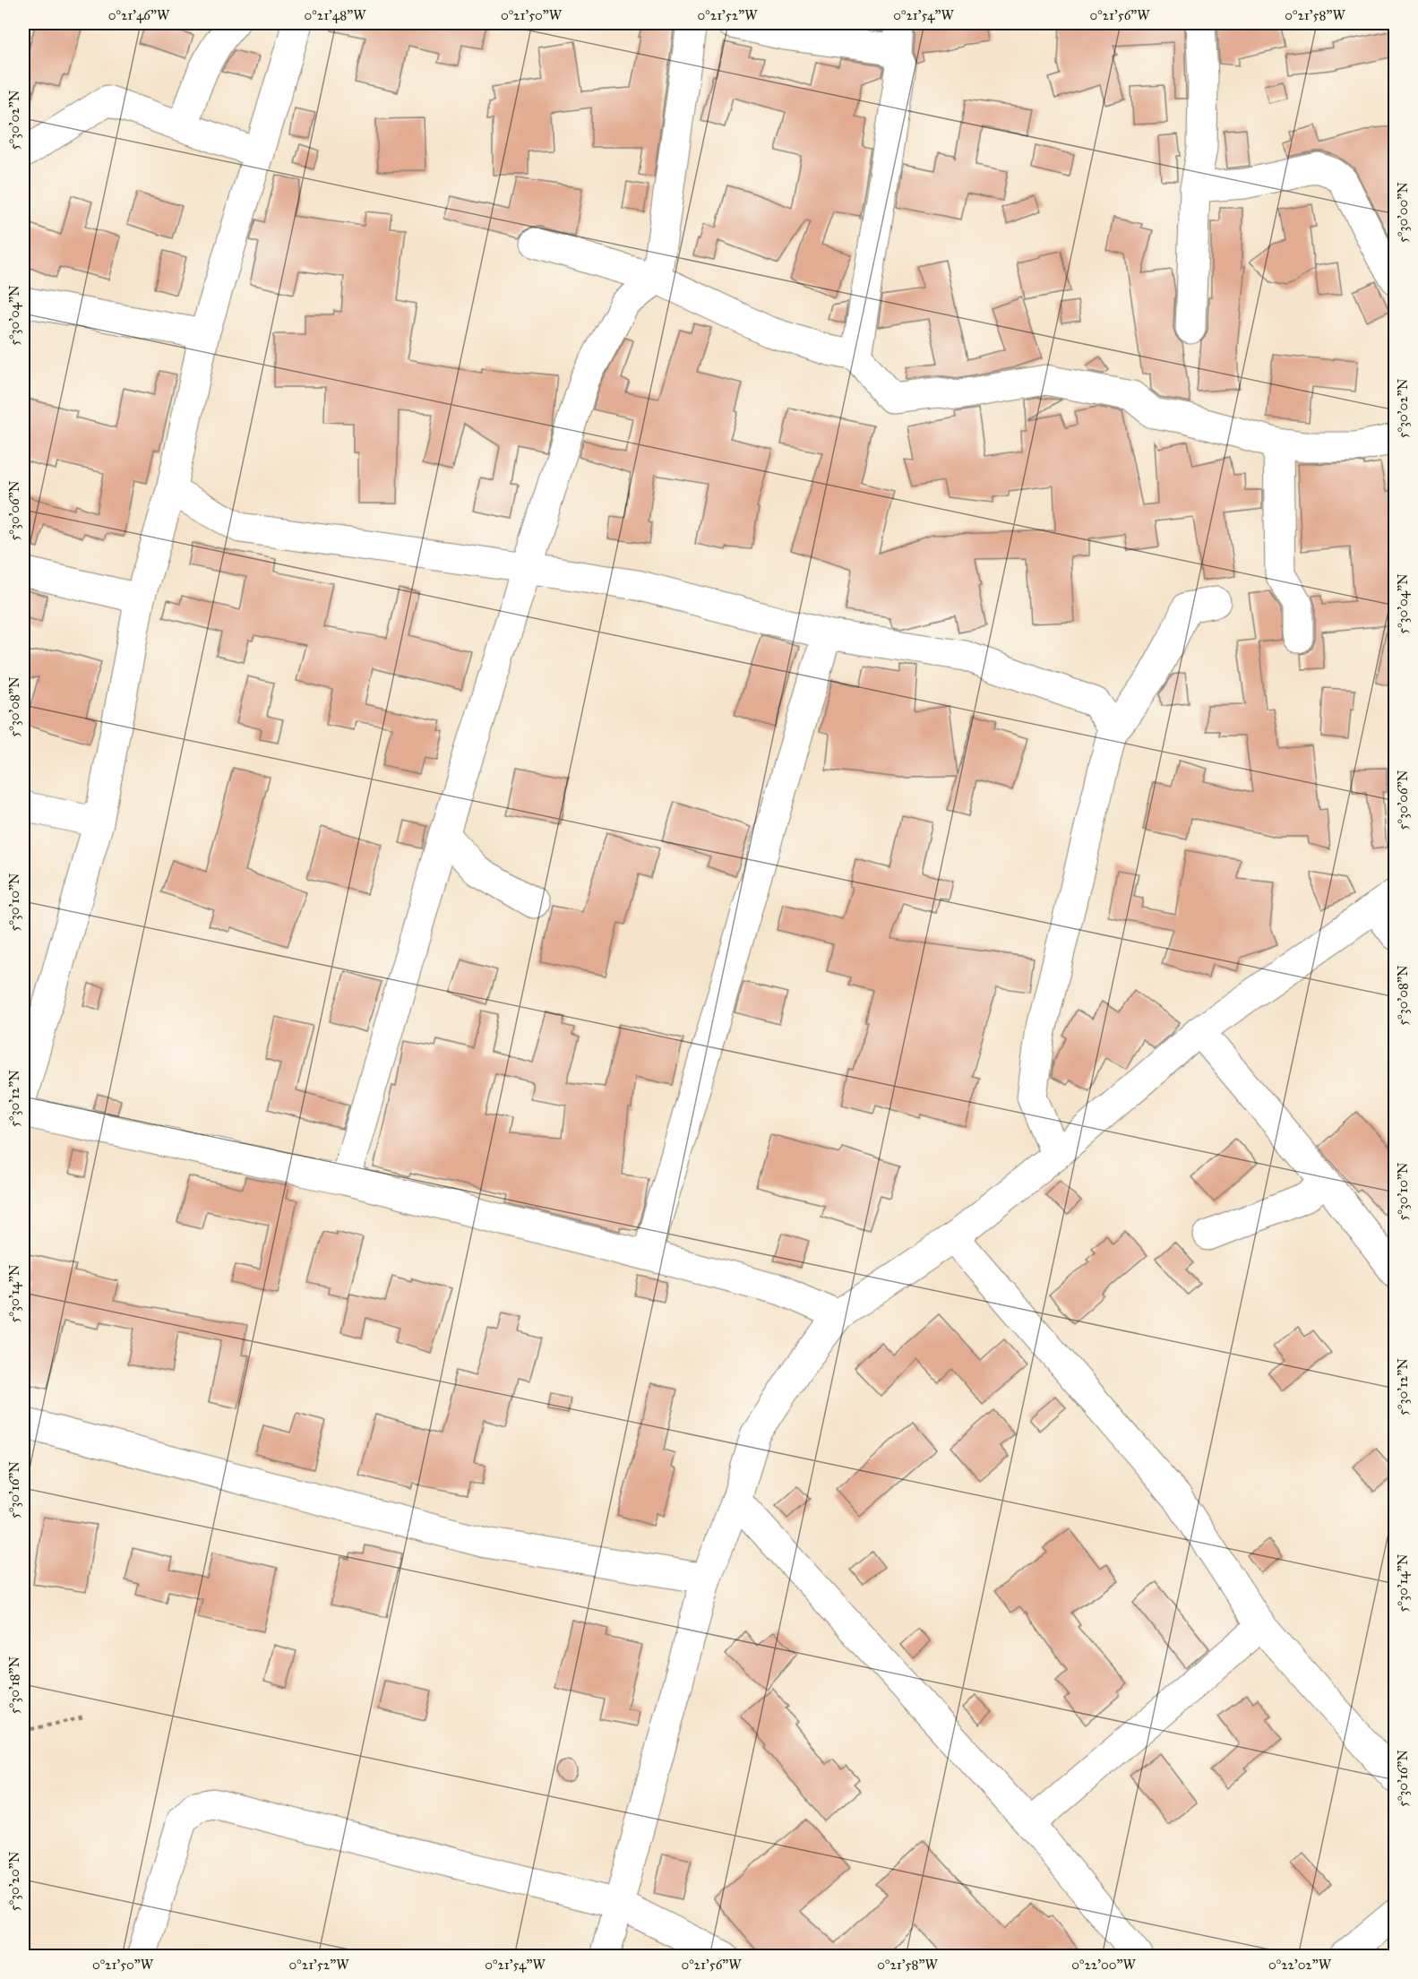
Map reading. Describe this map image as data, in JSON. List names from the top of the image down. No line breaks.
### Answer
{"coordinates":["0°21'46\"W","0°21'48\"W","0°21'50\"W","0°21'52\"W","0°21'54\"W","0°21'56\"W","0°21'58\"W","5°30'02\"N","5°30'00\"N","5°30'04\"N","5°30'06\"N","5°30'08\"N","5°30'10\"N","5°30'12\"N","5°30'14\"N","5°30'16\"N","5°30'18\"N","5°30'20\"N","0°22'00\"W","0°22'02\"W"]}
